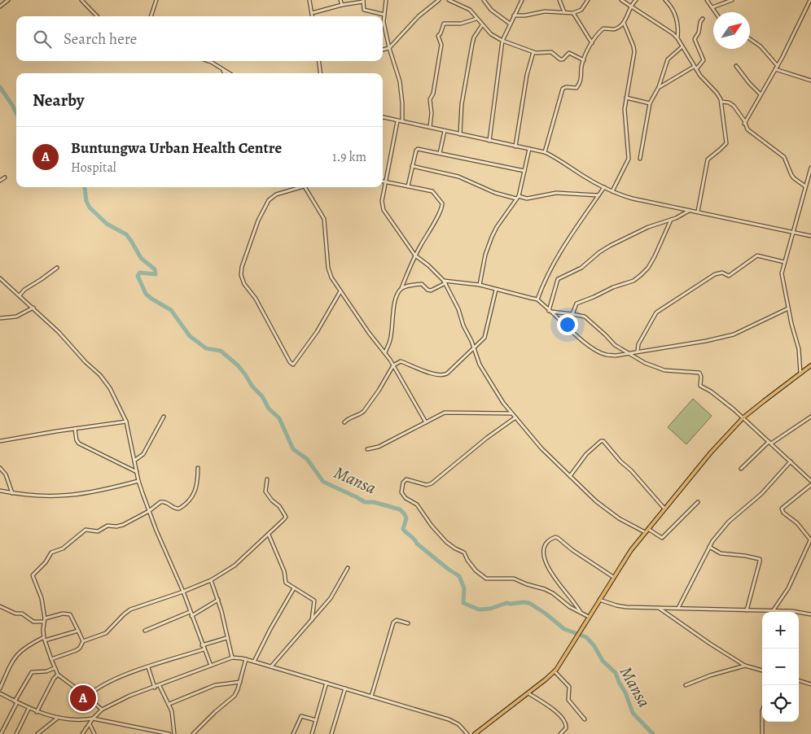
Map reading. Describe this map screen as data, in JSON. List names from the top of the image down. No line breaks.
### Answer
{"water":["Mansa"],"north":"top right","page":{"search":"Search here","heading":"Nearby","list":[{"mark":"A","name":"Buntungwa Urban Health Centre","note":"Hospital","value":"1.9 km"}],"map_buttons":["+","−"],"pins":"A"}}
